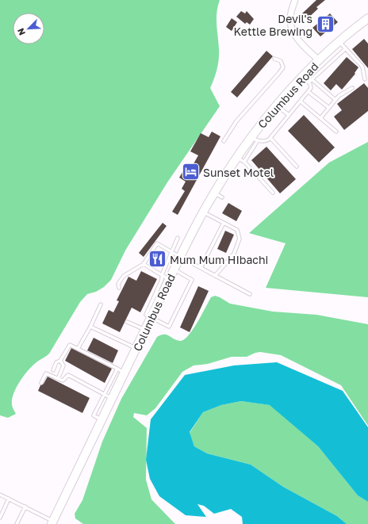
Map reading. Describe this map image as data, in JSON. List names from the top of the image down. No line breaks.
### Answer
{"streets":{"main road":["Columbus Road"]},"places":{"building":["Devil's Kettle Brewing"],"hotel":["Sunset Motel"],"restaurant":["Mum Mum HIbachi"]},"north":"bottom left"}
